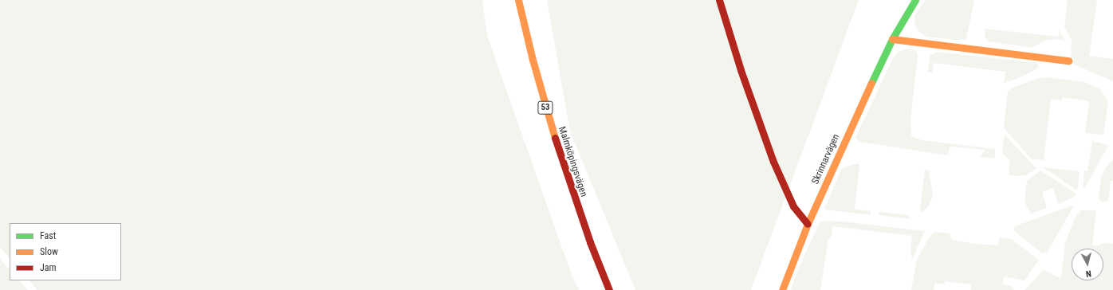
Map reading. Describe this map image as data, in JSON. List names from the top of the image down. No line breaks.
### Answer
{"streets":{"street":["53","Skrinnarvägen","Malmköpingsvägen"]},"legend":["Fast","Slow","Jam"],"north":"bottom"}
